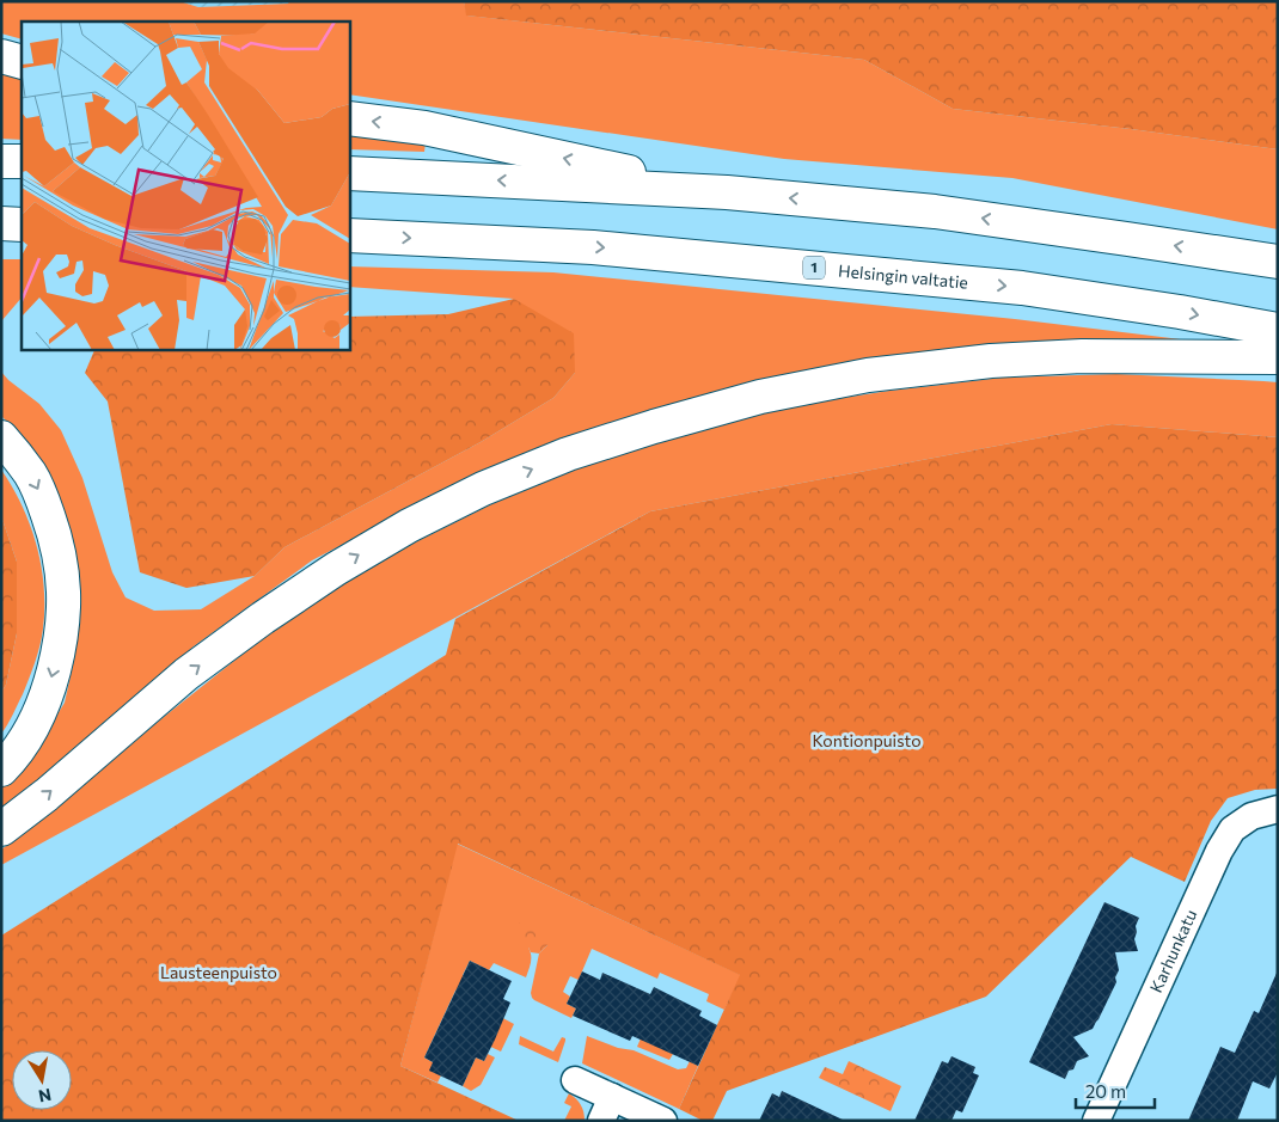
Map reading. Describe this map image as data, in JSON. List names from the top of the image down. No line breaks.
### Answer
{"streets":{"highway":["1","Helsingin valtatie"],"street":["Karhunkatu"]},"parks":["Kontionpuisto","Lausteenpuisto"],"scale_bar":"20 m","north":"bottom"}
